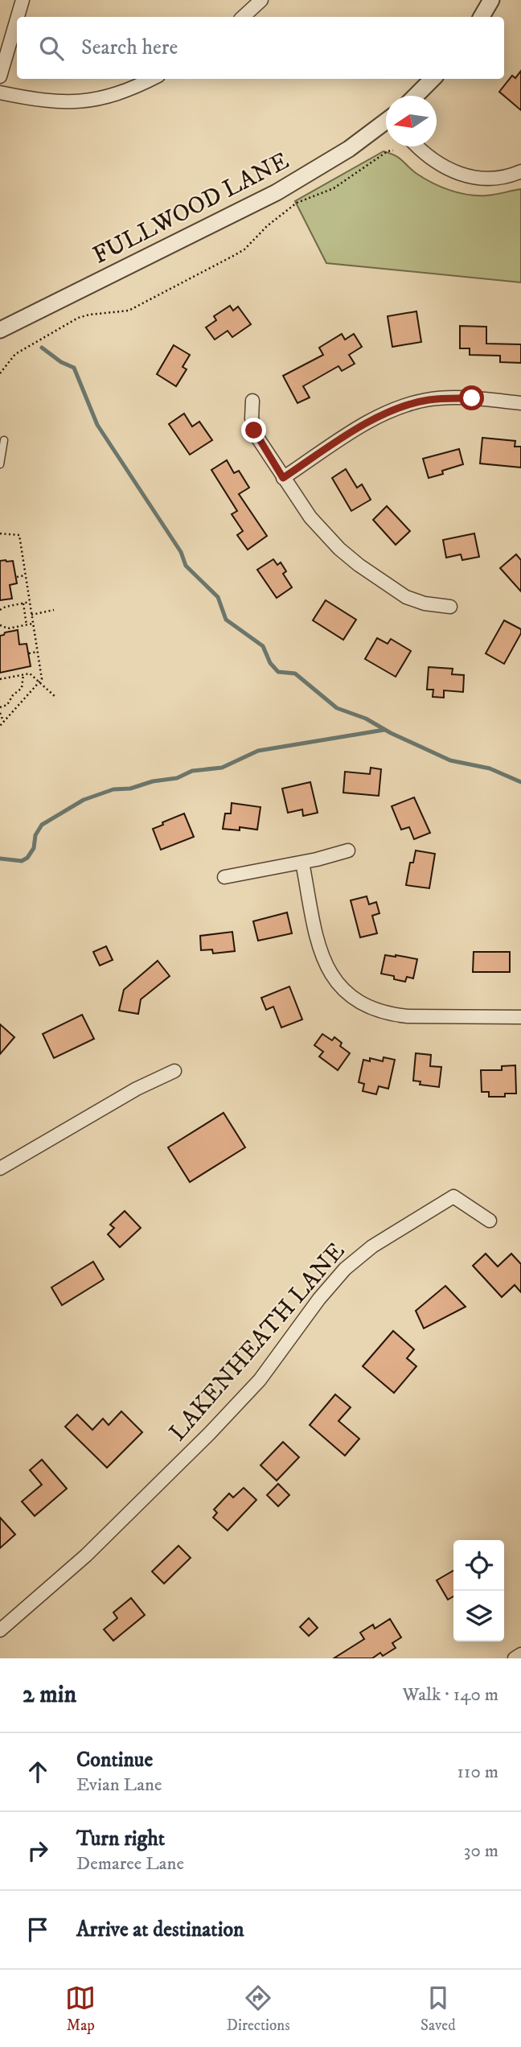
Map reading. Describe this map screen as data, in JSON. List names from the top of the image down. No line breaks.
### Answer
{"streets":{"street":["FULLWOOD LANE","LAKENHEATH LANE"]},"north":"left","page":{"search":"Search here","heading":["2 min","Walk · 140 m"],"list":[["Continue","Evian Lane","110 m"],["Turn right","Demaree Lane","30 m"],"Arrive at destination"],"nav":["Map","Directions","Saved"]}}
